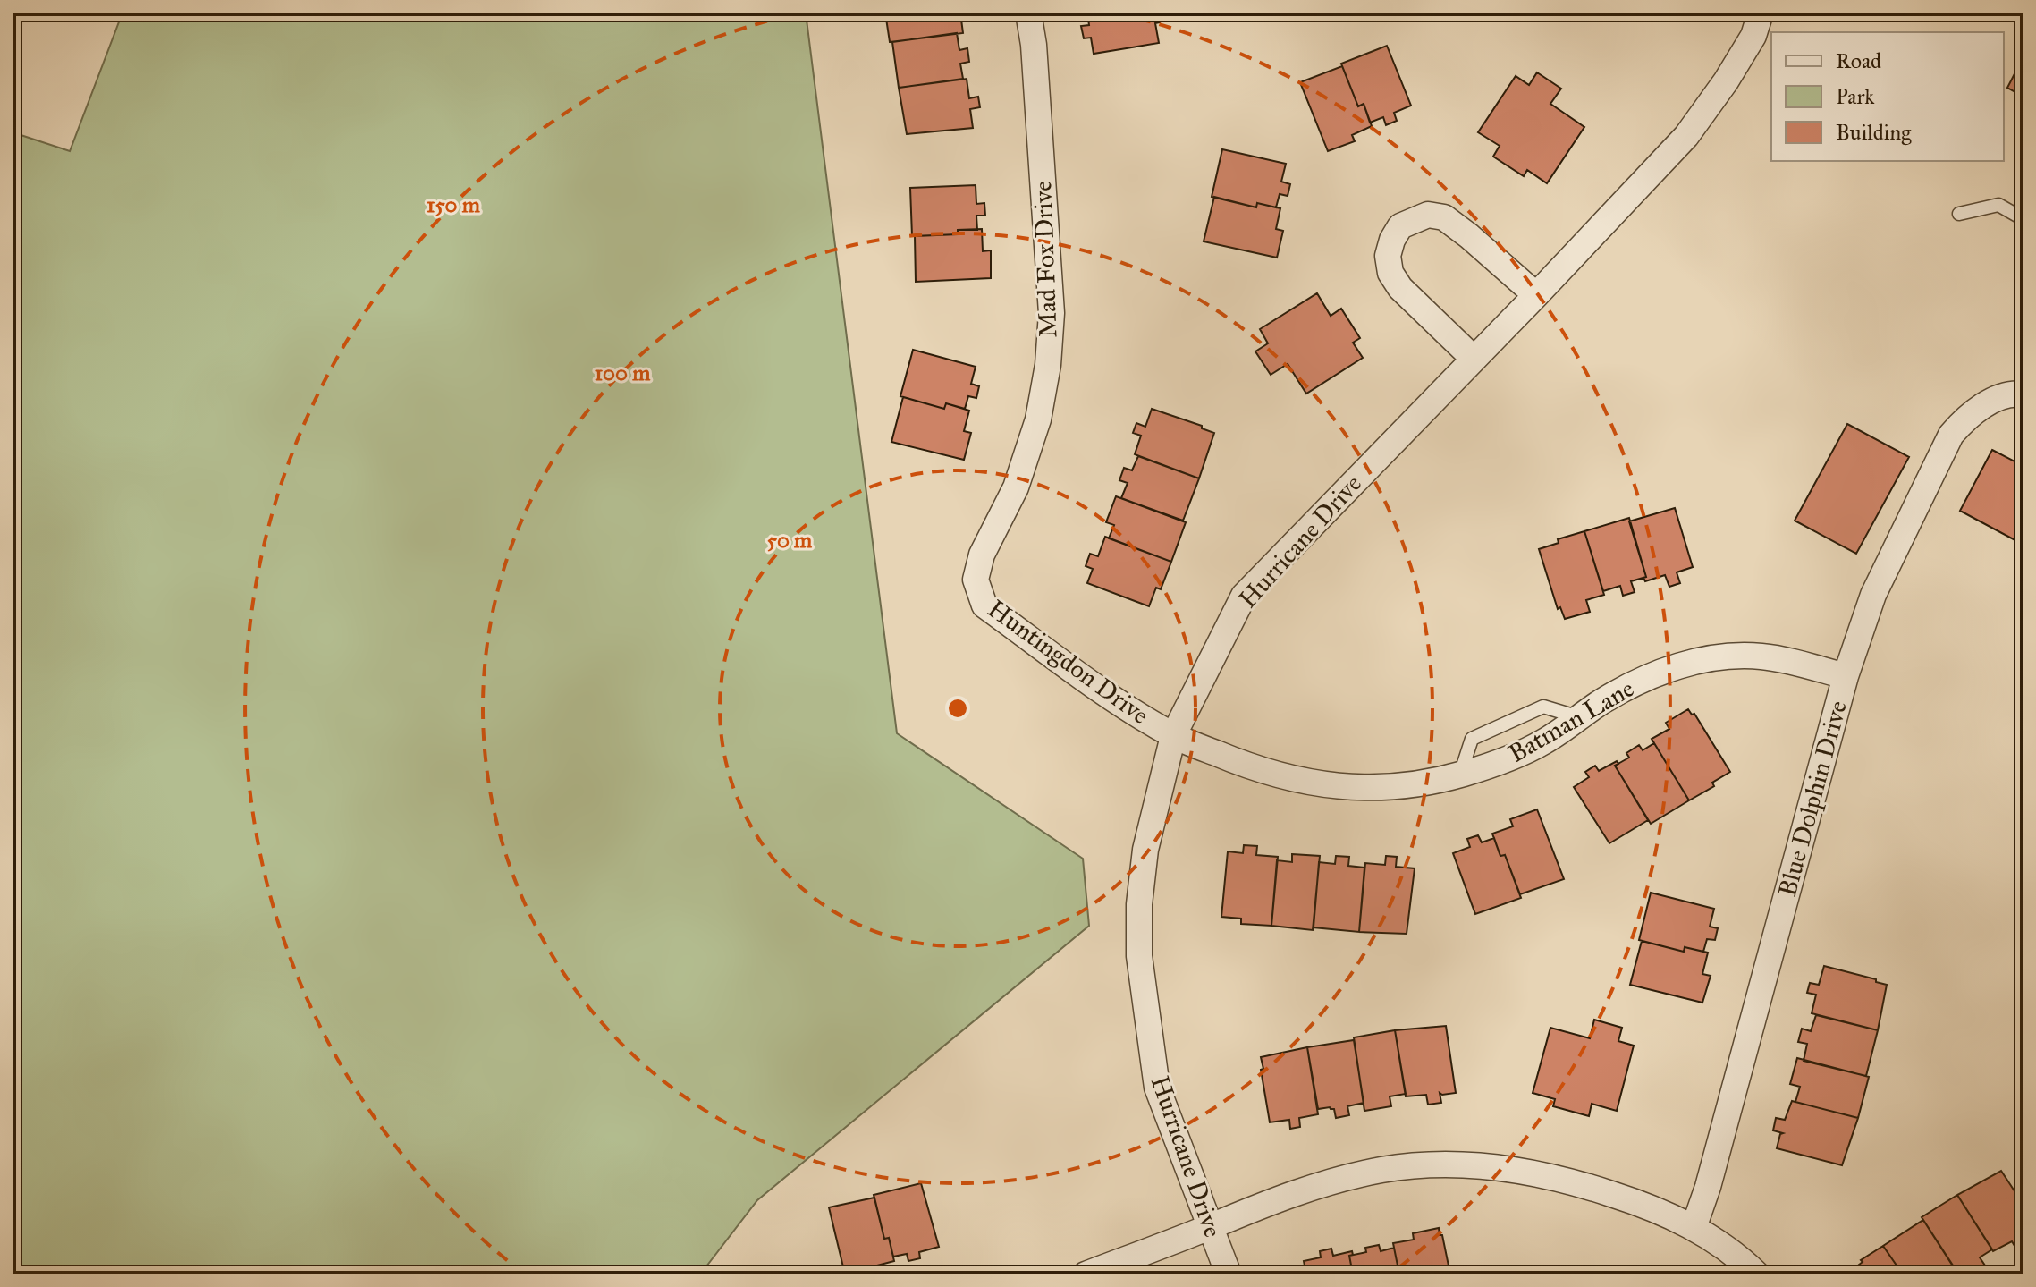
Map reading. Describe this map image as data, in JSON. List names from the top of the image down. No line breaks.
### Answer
{"streets":{"street":["Mad Fox Drive","Hurricane Drive","Huntingdon Drive","Batman Lane","Blue Dolphin Drive"]},"crossings":[["Mad Fox Drive","Huntingdon Drive"],["Hurricane Drive","Huntingdon Drive"],["Hurricane Drive","Batman Lane"],["Huntingdon Drive","Batman Lane"],["Batman Lane","Blue Dolphin Drive"]],"legend":["Road","Park","Building"],"rings":["150 m","100 m","50 m"]}
